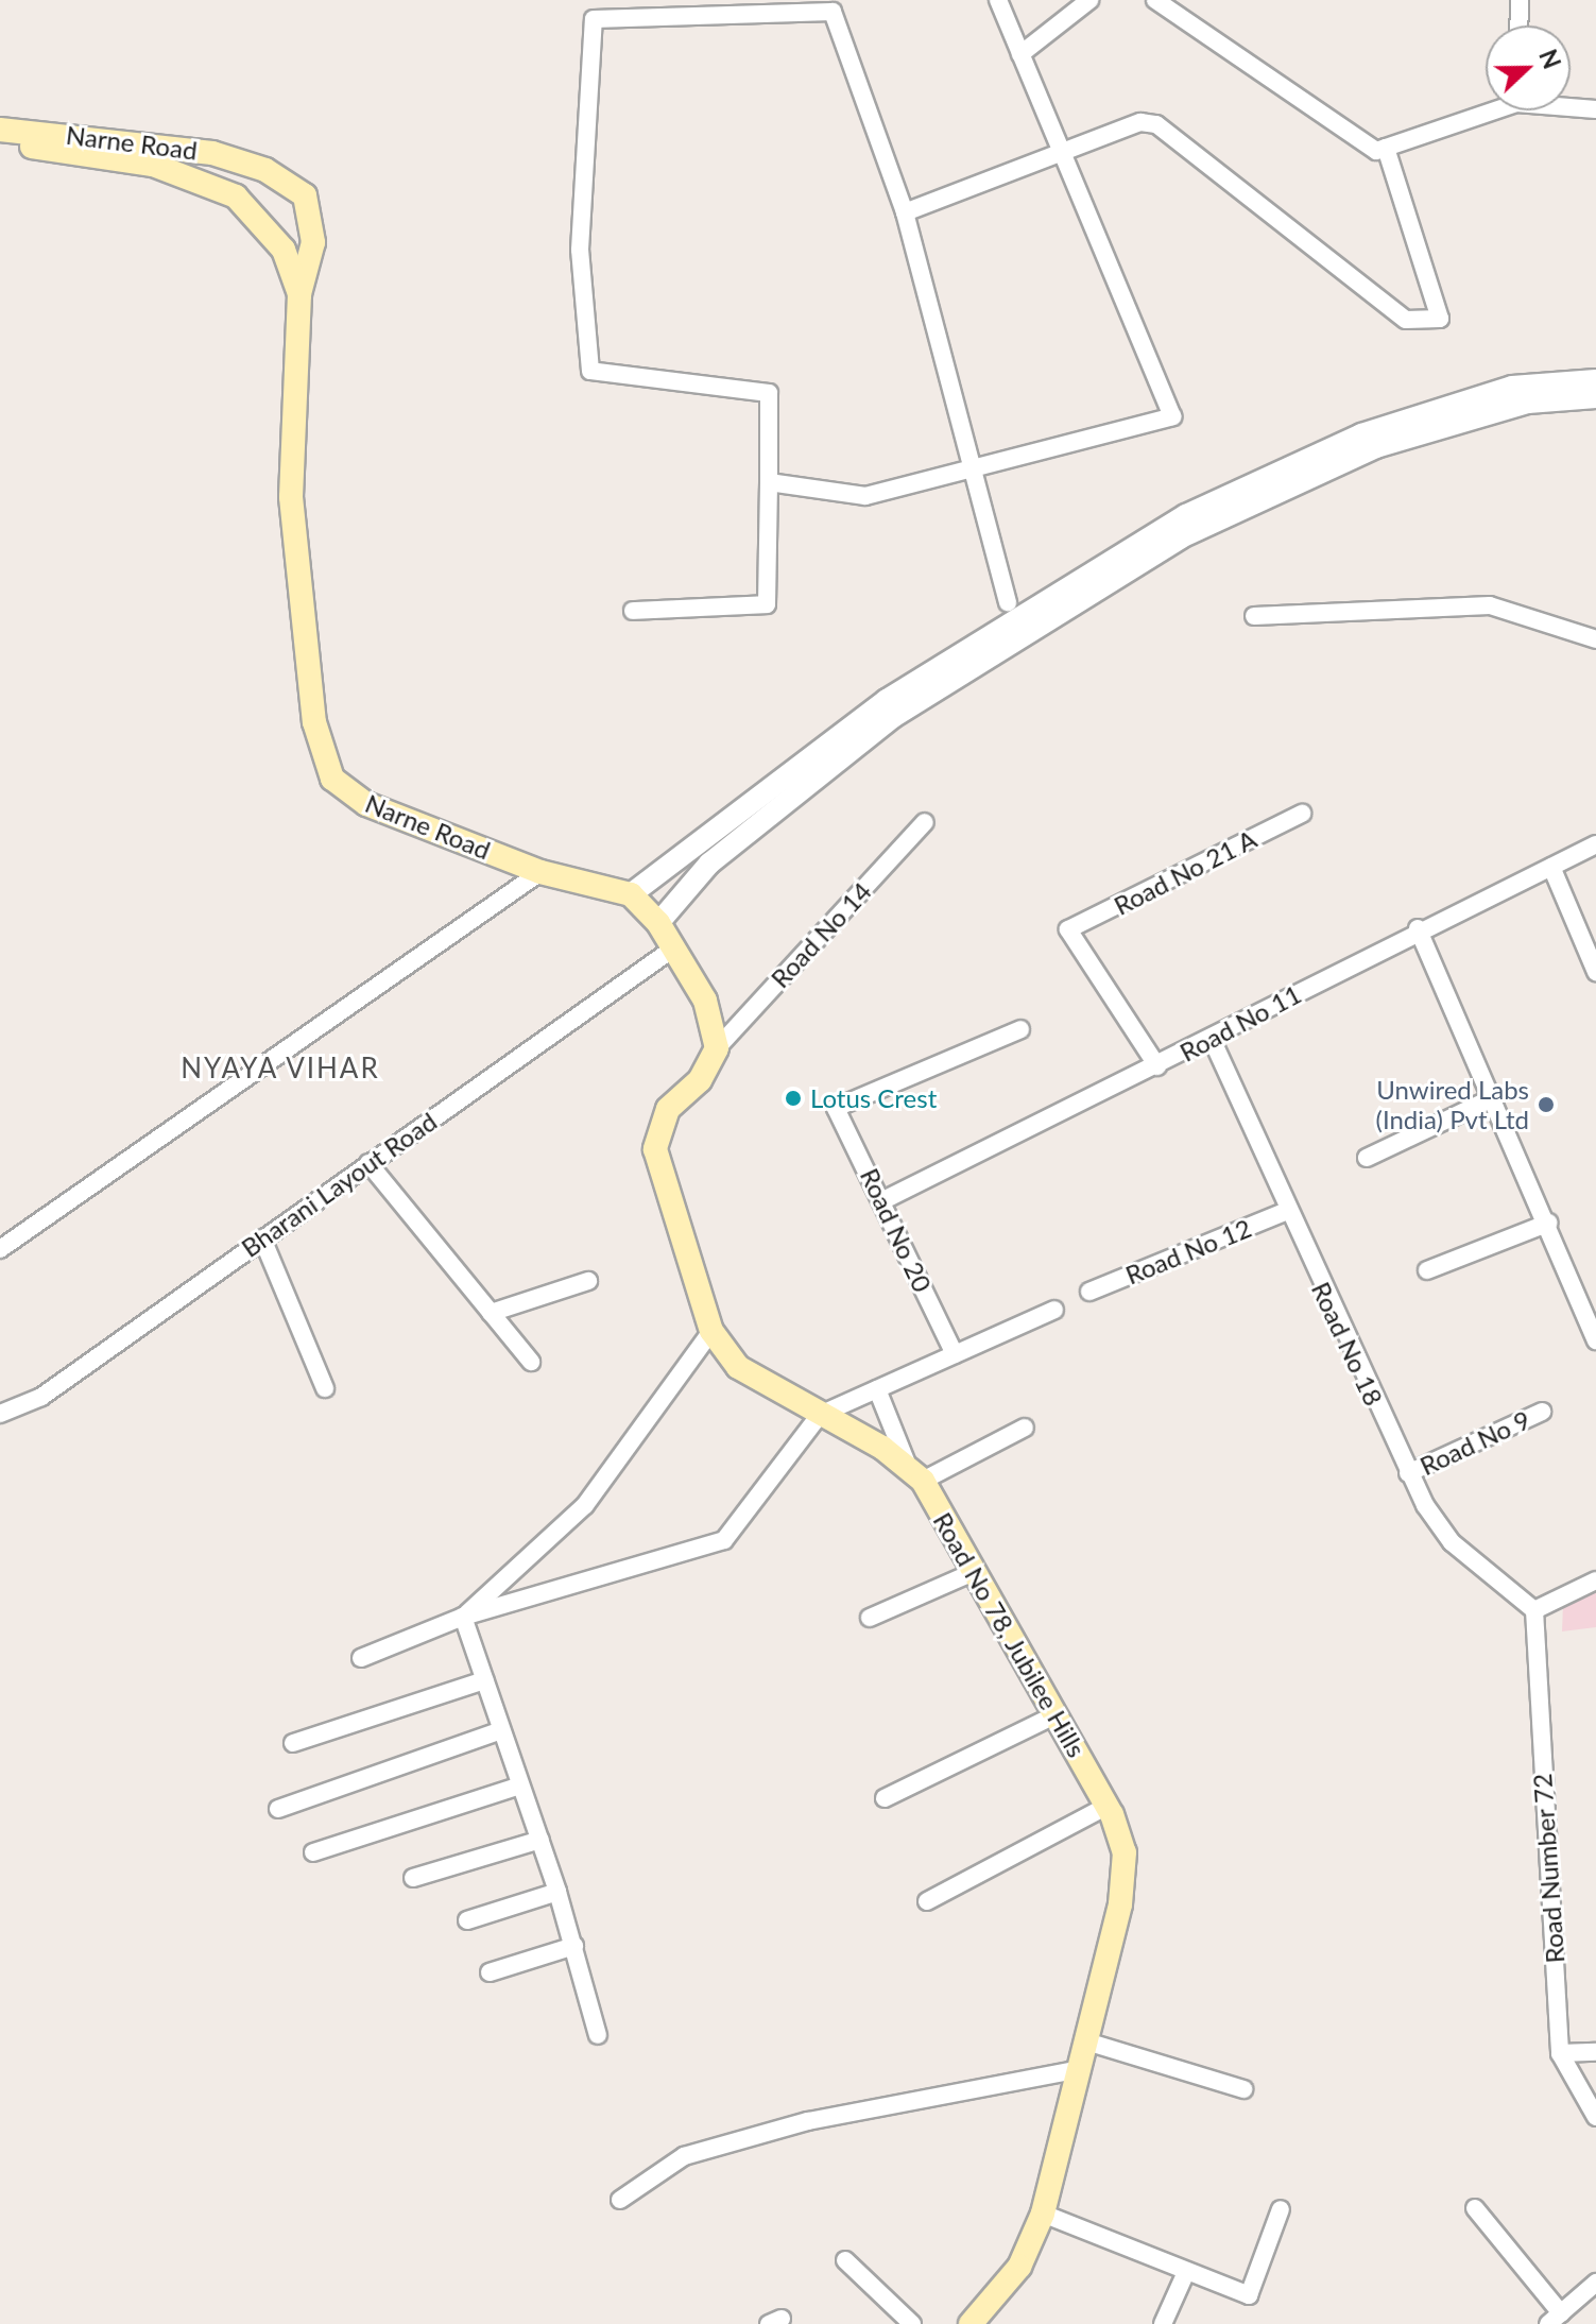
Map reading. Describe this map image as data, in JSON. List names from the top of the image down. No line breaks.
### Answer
{"streets":{"main road":["Narne Road","Road No 78, Jubilee Hills"],"street":["Road No 21 A","Road No 14","Road No 11","Bharani Layout Road","Road No 20","Road No 12","Road No 18","Road No 9","Road Number 72"]},"crossings":[["Road No 21 A","Road No 11"],["Road No 14","Road No 78, Jubilee Hills"],["Road No 11","Road No 20"],["Road No 11","Road No 18"],["Road No 12","Road No 18"],["Road No 18","Road No 9"],["Road No 18","Road Number 72"]],"districts":["NYAYA VIHAR"],"places":["Lotus Crest","Unwired Labs (India) Pvt Ltd"],"north":"right"}
